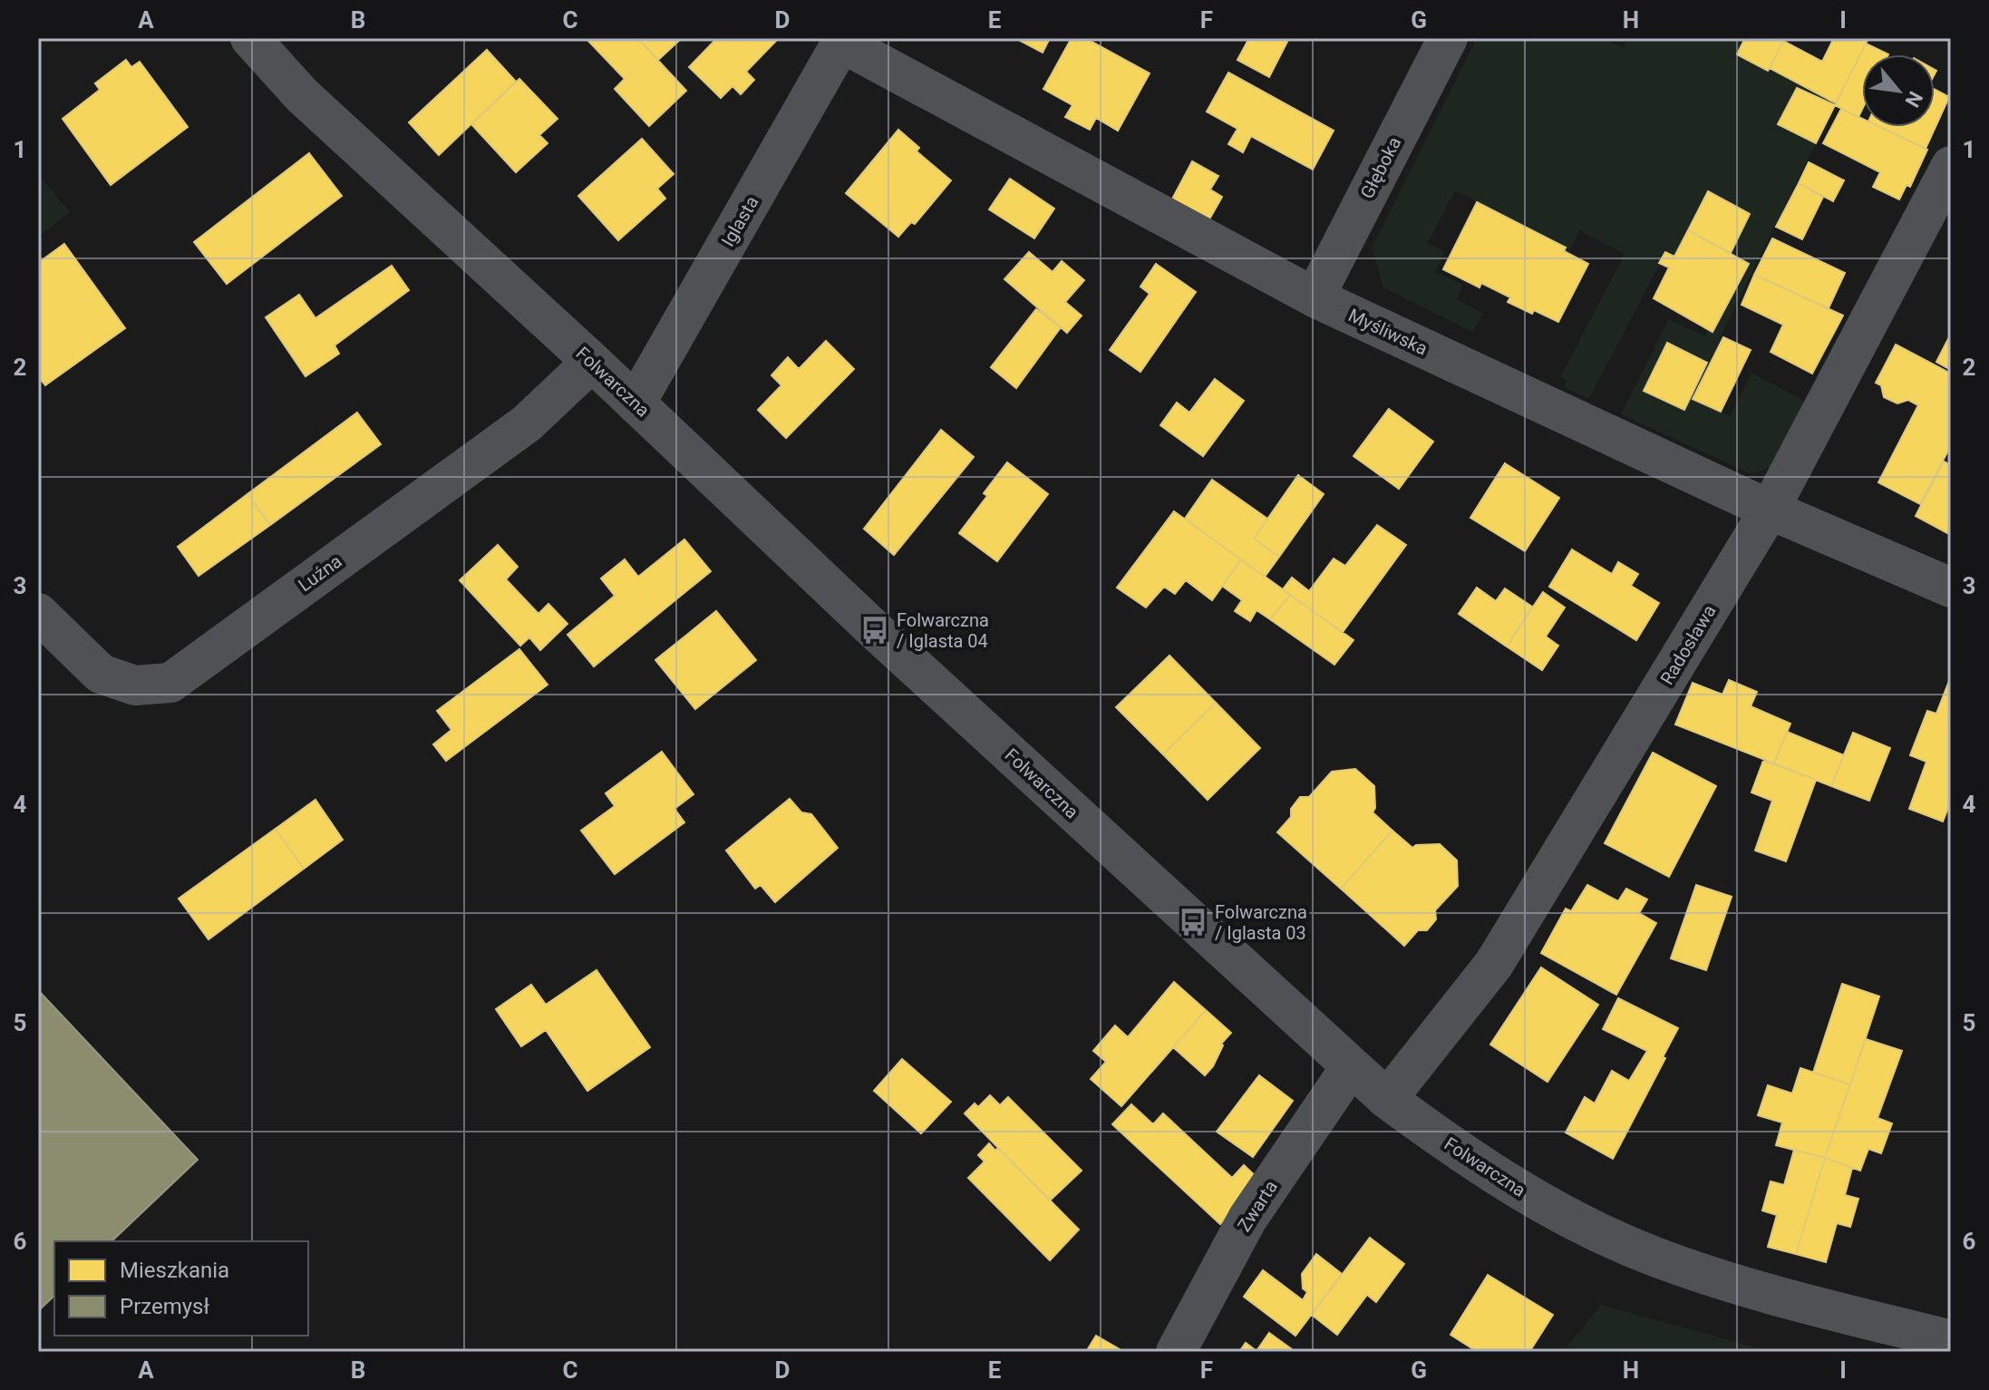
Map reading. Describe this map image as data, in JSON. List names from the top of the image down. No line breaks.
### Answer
{"streets":{"street":["Głęboka","Iglasta","Myśliwska","Folwarczna","Luźna","Radosława","Zwarta"]},"crossings":[["Głęboka","Myśliwska"],["Iglasta","Myśliwska"],["Iglasta","Folwarczna"],["Myśliwska","Radosława"],["Folwarczna","Luźna"],["Folwarczna","Radosława"],["Folwarczna","Zwarta"]],"places":{"bus stop":["Folwarczna / Iglasta 04","Folwarczna / Iglasta 03"]},"legend":["Mieszkania","Przemysł"],"north":"bottom right","grid":{"columns":["A","B","C","D","E","F","G","H","I"],"rows":["1","2","3","4","5","6"]}}
